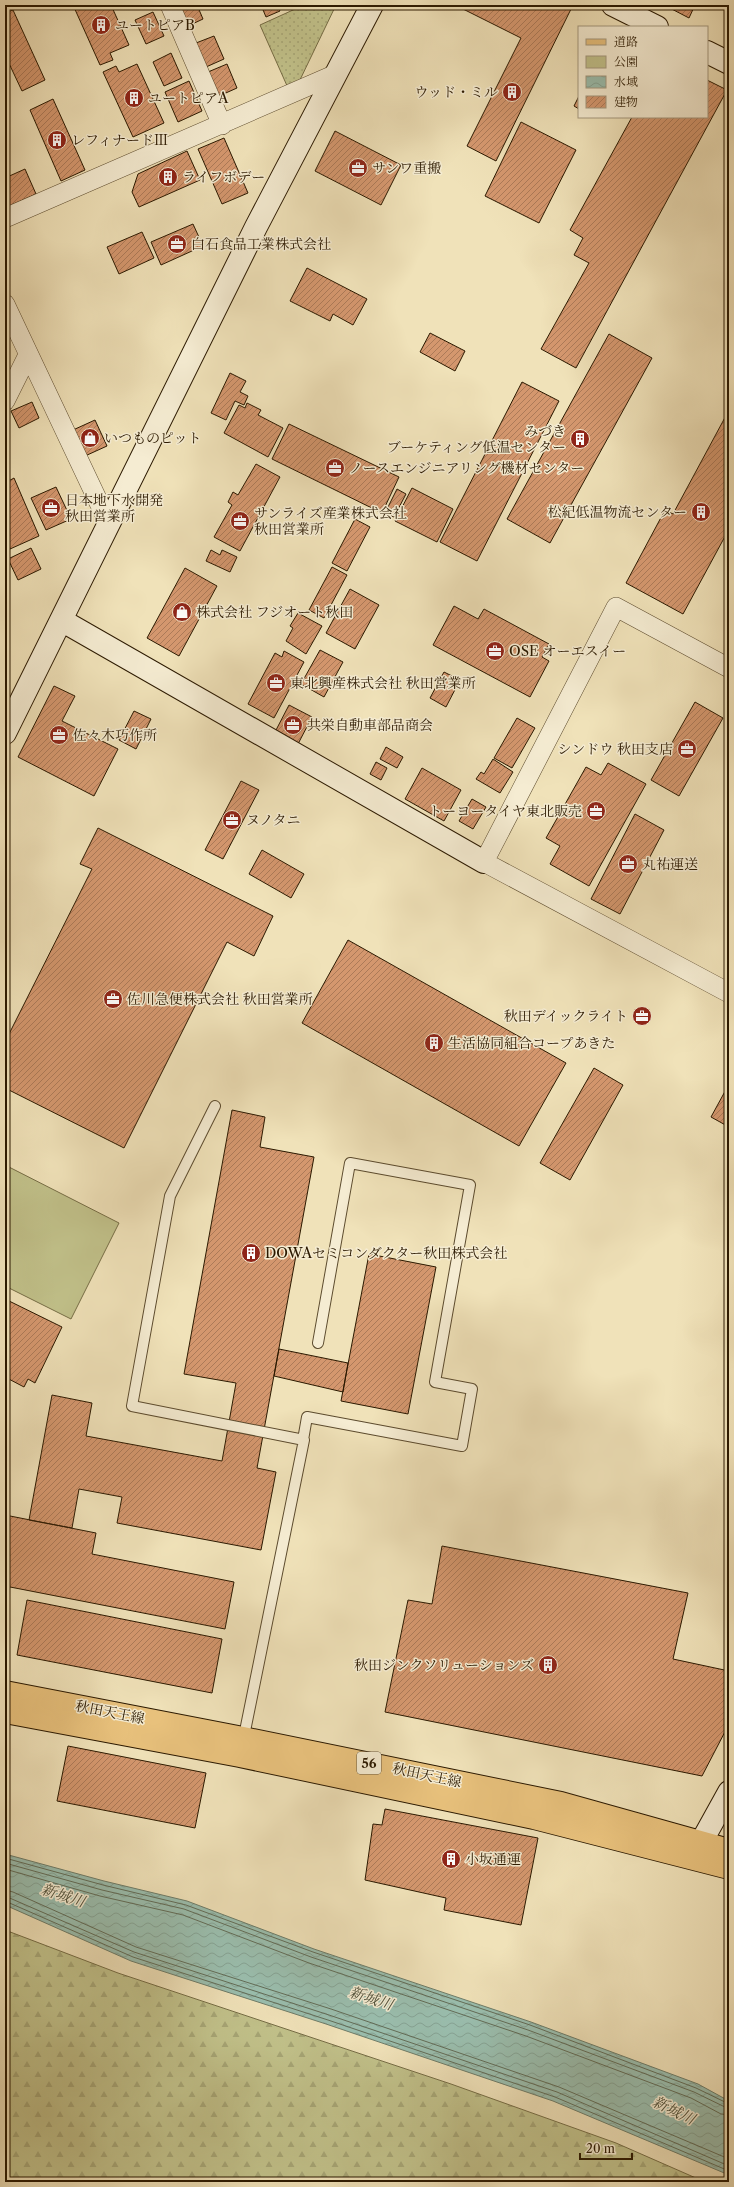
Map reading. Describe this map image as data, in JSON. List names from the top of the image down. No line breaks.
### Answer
{"streets":{"main road":["秋田天王線","56"]},"water":["新城川"],"places":{"building":["ユートピアB","ウッド・ミル","ユートピアA","レフィナードⅢ","ライフボデー","みづき ブーケティング低温センター","松紀低温物流センター","生活協同組合コープあきた","DOWAセミコンダクター秋田株式会社","秋田ジンクソリューションズ","小坂通運"],"office":["サンワ重搬","白石食品工業株式会社","ノースエンジニアリング機材センター","日本地下水開発 秋田営業所","サンライズ産業株式会社 秋田営業所","OSE オーエスイー","東北興産株式会社 秋田営業所","共栄自動車部品商会","佐々木巧作所","シンドウ 秋田支店","トーヨータイヤ東北販売","ヌノタニ","丸祐運送","佐川急便株式会社 秋田営業所","秋田デイックライト"],"shop":["いつものピット","株式会社 フジオート秋田"]},"legend":["道路","公園","水域","建物"],"scale_bar":"20 m"}
